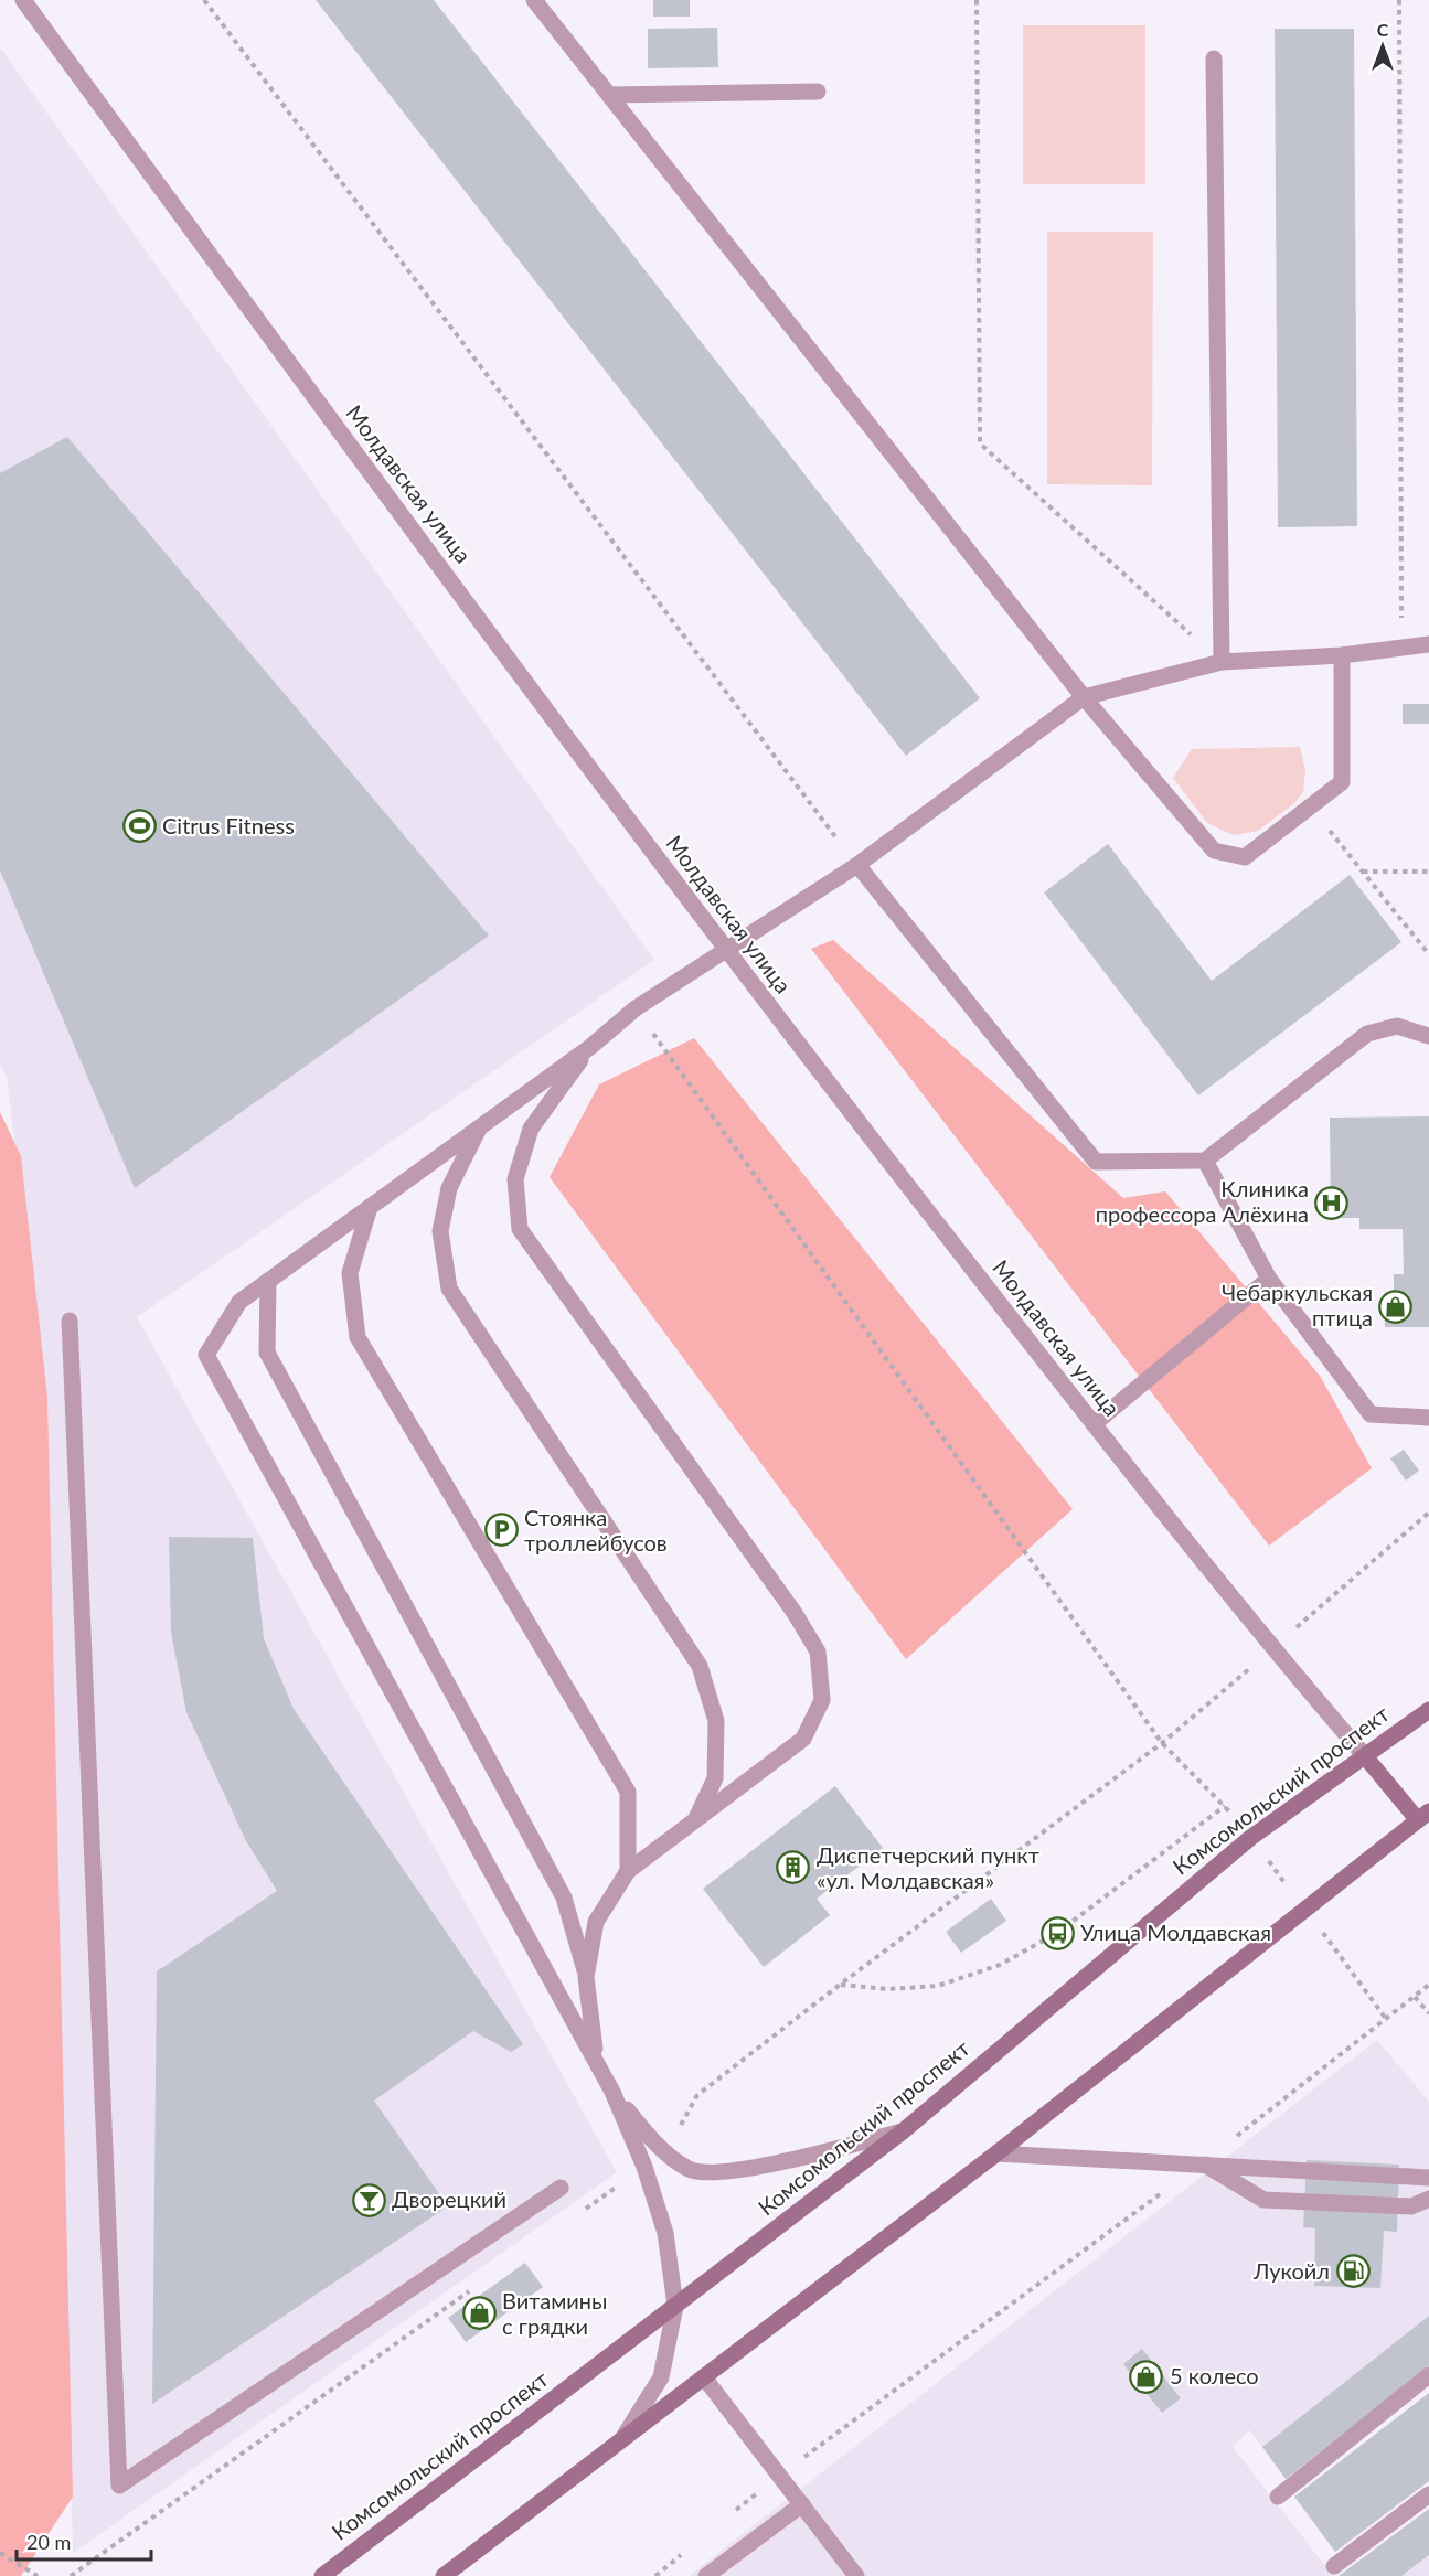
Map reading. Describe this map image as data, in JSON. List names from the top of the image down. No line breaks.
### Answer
{"streets":{"main road":["Молдавская улица","Комсомольский проспект"]},"crossings":[["Молдавская улица","Комсомольский проспект"]],"places":{"sports":["Citrus Fitness"],"hospital":["Клиника профессора Алёхина"],"shop":["Чебаркульская птица","Витамины с грядки","5 колесо"],"parking":["Стоянка троллейбусов"],"building":["Диспетчерский пункт «ул. Молдавская»"],"bus stop":["Улица Молдавская"],"bar":["Дворецкий"],"fuel station":["Лукойл"]},"scale_bar":"20 m","north":"top"}
